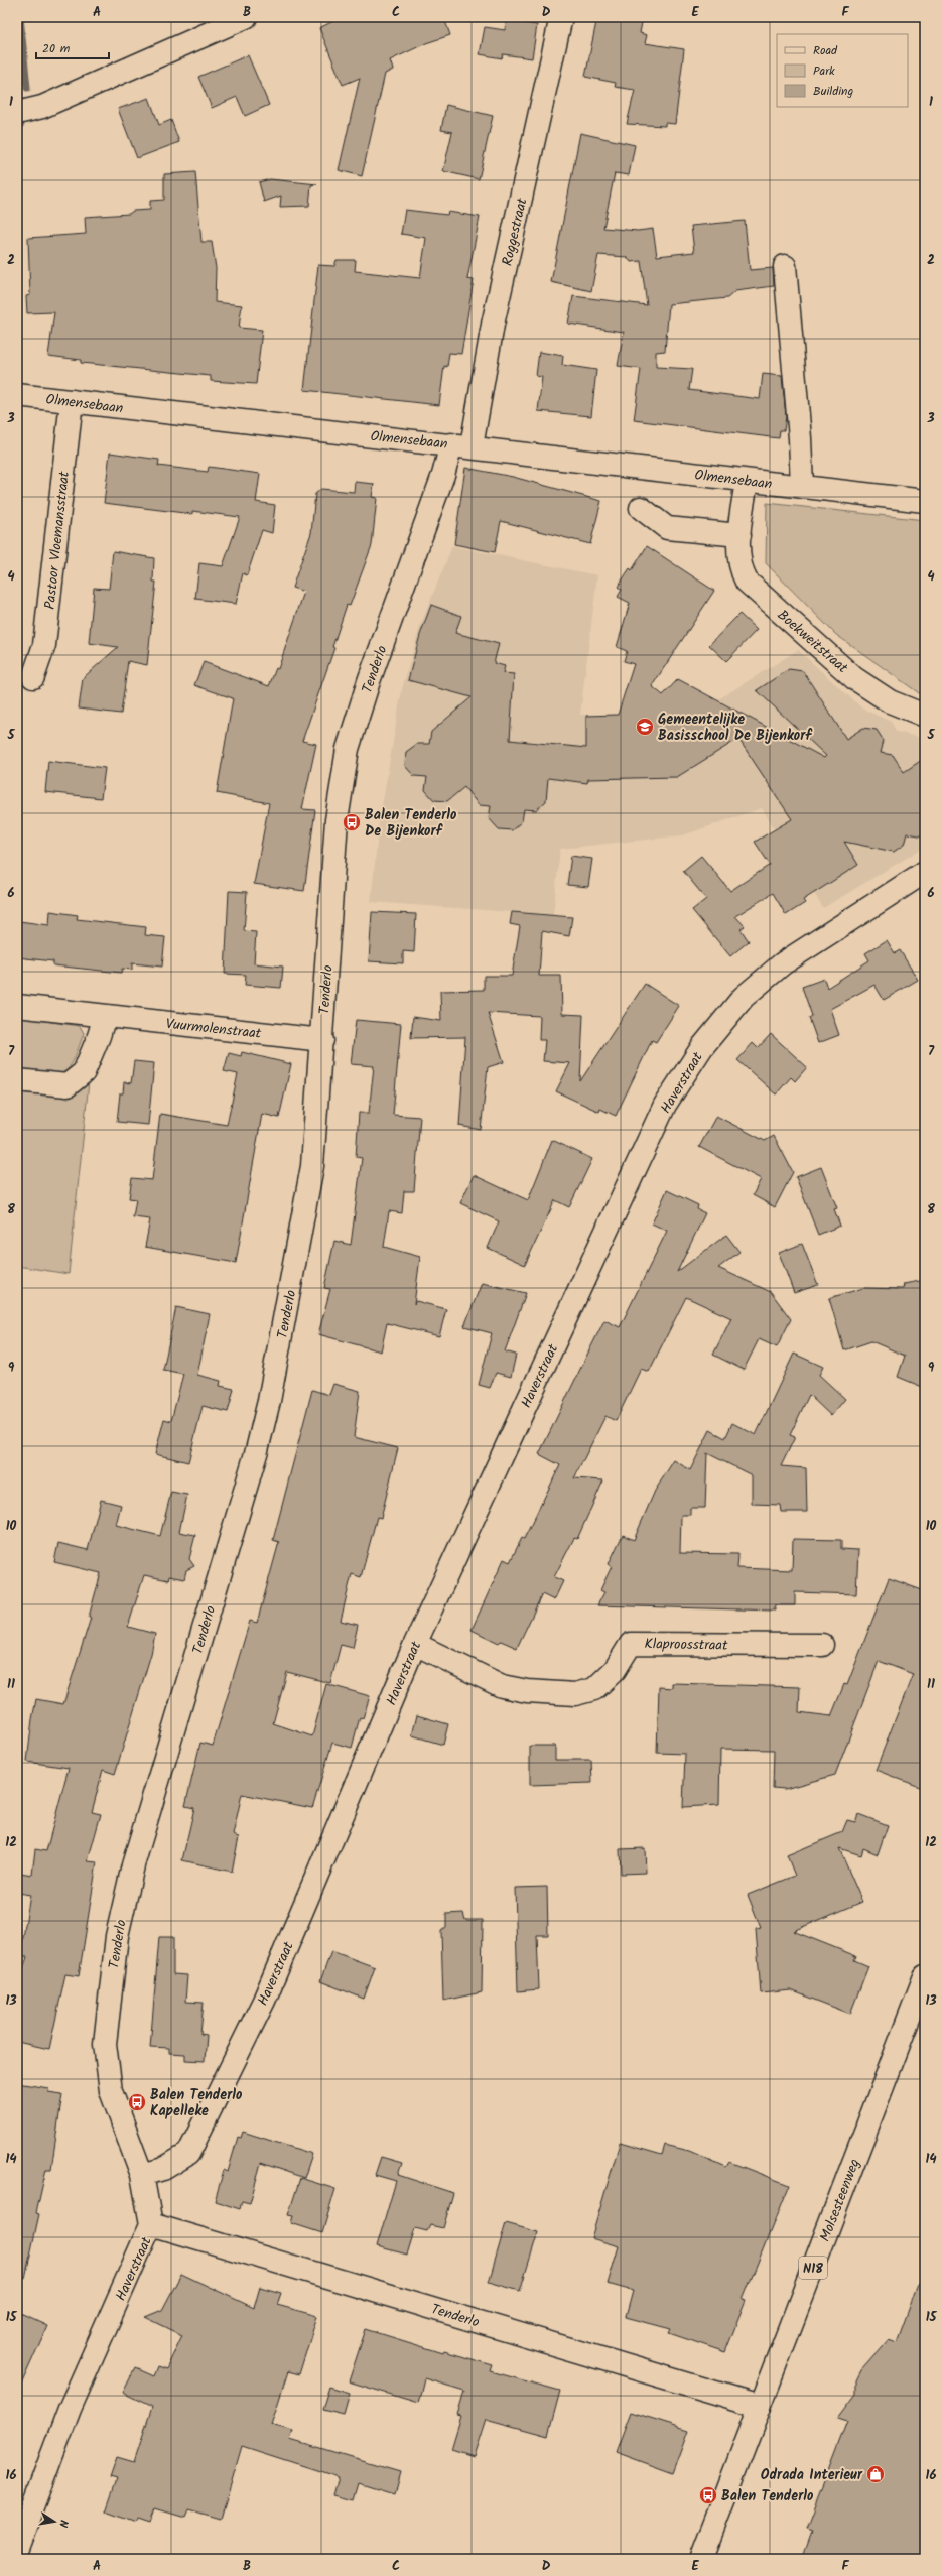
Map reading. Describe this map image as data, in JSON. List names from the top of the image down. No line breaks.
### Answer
{"streets":{"street":["Roggestraat","Olmensebaan","Pastoor Vloemansstraat","Boekweitstraat","Tenderlo","Vuurmolenstraat","Haverstraat","Klaproosstraat","Molsesteenweg","N18"]},"crossings":[["Roggestraat","Olmensebaan"],["Roggestraat","Tenderlo"],["Olmensebaan","Pastoor Vloemansstraat"],["Olmensebaan","Boekweitstraat"],["Olmensebaan","Tenderlo"],["Tenderlo","Vuurmolenstraat"],["Tenderlo","Haverstraat"],["Tenderlo","Molsesteenweg"],["Haverstraat","Klaproosstraat"]],"places":{"school or university":["Gemeentelijke Basisschool De Bijenkorf"],"bus stop":["Balen Tenderlo De Bijenkorf","Balen Tenderlo Kapelleke","Balen Tenderlo"],"shop":["Odrada Interieur"]},"legend":["Road","Park","Building"],"scale_bar":"20 m","north":"right","grid":{"columns":["A","B","C","D","E","F"],"rows":["1","2","3","4","5","6","7","8","9","10","11","12","13","14","15","16"]}}
